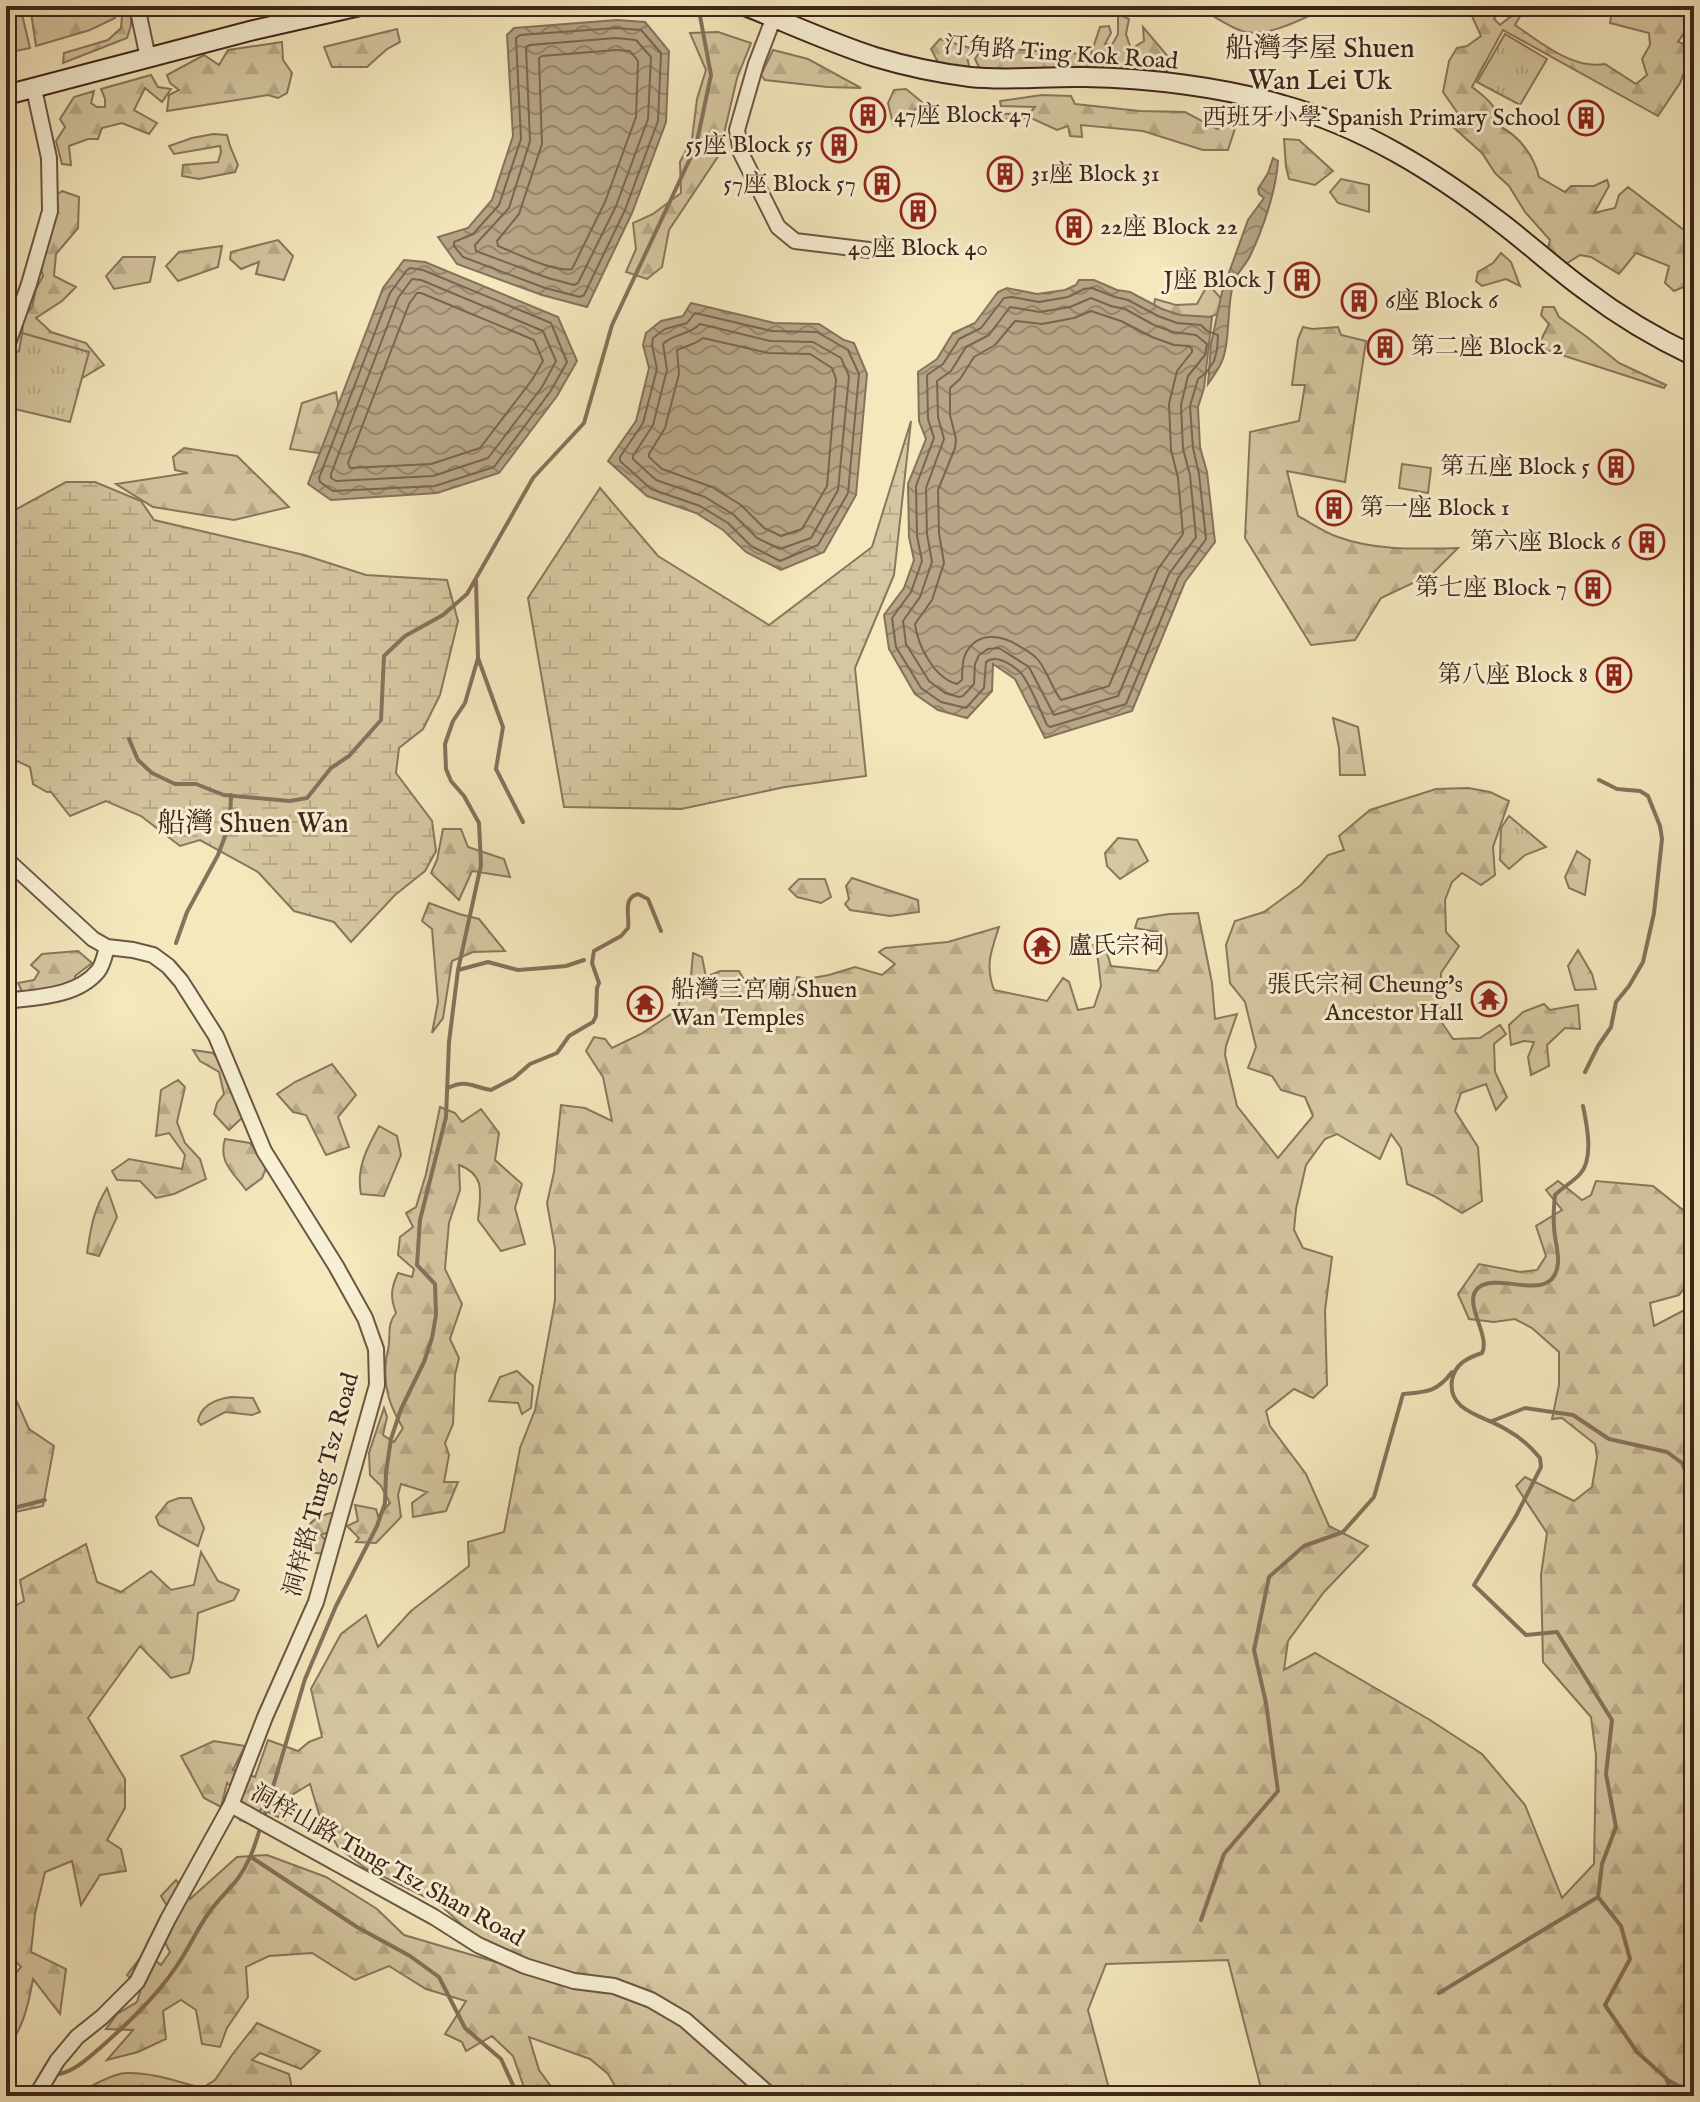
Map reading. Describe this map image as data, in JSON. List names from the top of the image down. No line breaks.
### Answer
{"streets":{"main road":["汀角路 Ting Kok Road"],"street":["洞梓路 Tung Tsz Road","洞梓山路 Tung Tsz Shan Road"]},"crossings":[["洞梓路 Tung Tsz Road","洞梓山路 Tung Tsz Shan Road"]],"districts":["船灣李屋 Shuen Wan Lei Uk","船灣 Shuen Wan"],"places":{"building":["47座 Block 47","西班牙小學 Spanish Primary School","55座 Block 55","31座 Block 31","57座 Block 57","40座 Block 40","22座 Block 22","J座 Block J","6座 Block 6","第二座 Block 2","第五座 Block 5","第一座 Block 1","第六座 Block 6","第七座 Block 7","第八座 Block 8"],"temple":["盧氏宗祠","張氏宗祠 Cheung's Ancestor Hall","船灣三宮廟 Shuen Wan Temples"]}}
